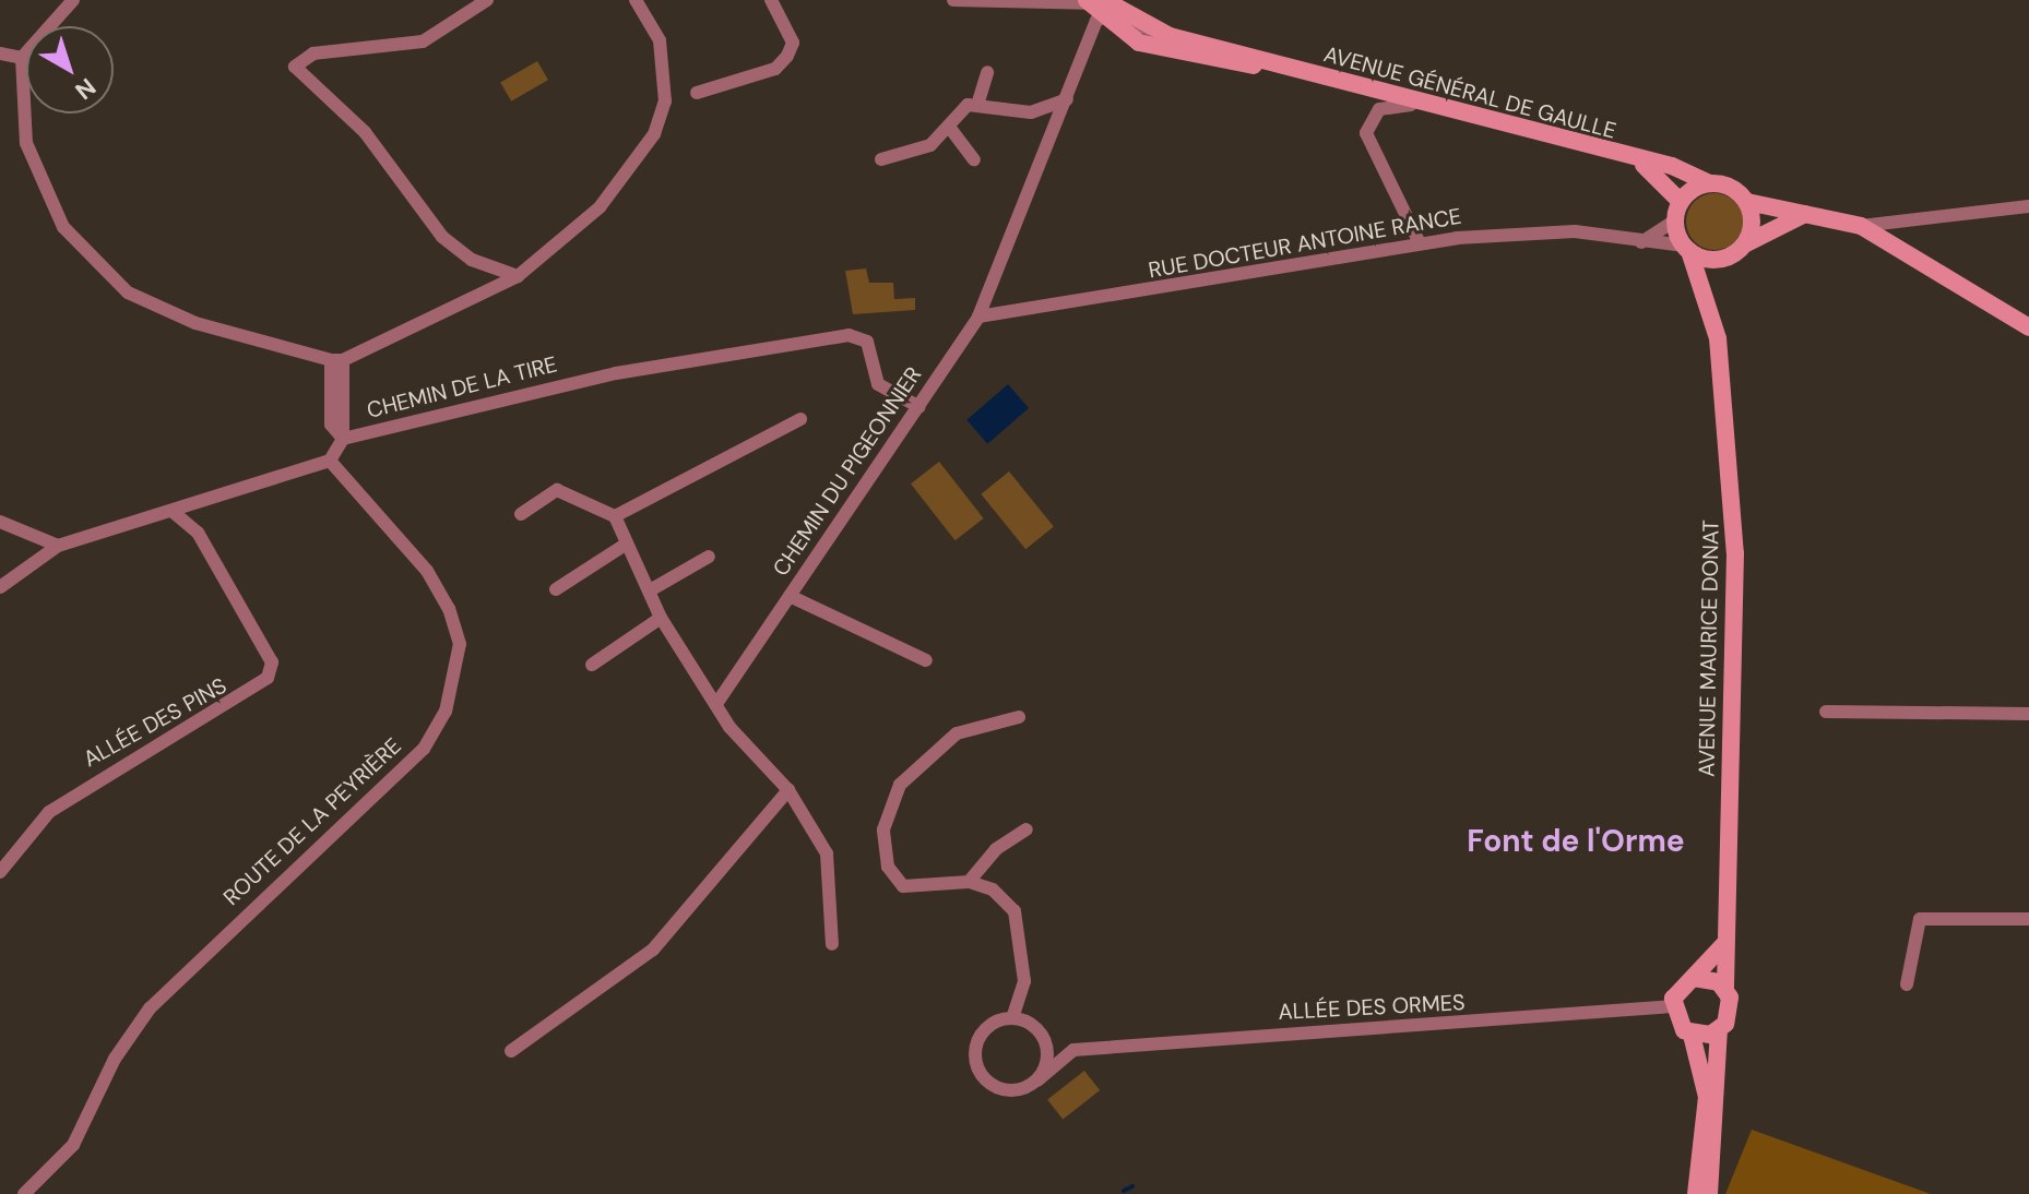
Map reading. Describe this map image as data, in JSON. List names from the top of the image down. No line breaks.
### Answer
{"streets":{"main road":["AVENUE GÉNÉRAL DE GAULLE","AVENUE MAURICE DONAT"],"street":["RUE DOCTEUR ANTOINE RANCE","CHEMIN DE LA TIRE","CHEMIN DU PIGEONNIER","ALLÉE DES PINS","ROUTE DE LA PEYRIÈRE","ALLÉE DES ORMES"]},"crossings":[["AVENUE GÉNÉRAL DE GAULLE","RUE DOCTEUR ANTOINE RANCE"],["AVENUE GÉNÉRAL DE GAULLE","CHEMIN DU PIGEONNIER"],["RUE DOCTEUR ANTOINE RANCE","CHEMIN DU PIGEONNIER"],["CHEMIN DE LA TIRE","CHEMIN DU PIGEONNIER"],["CHEMIN DE LA TIRE","ROUTE DE LA PEYRIÈRE"],["AVENUE MAURICE DONAT","ALLÉE DES ORMES"]],"districts":["Font de l'Orme"],"north":"bottom right"}
